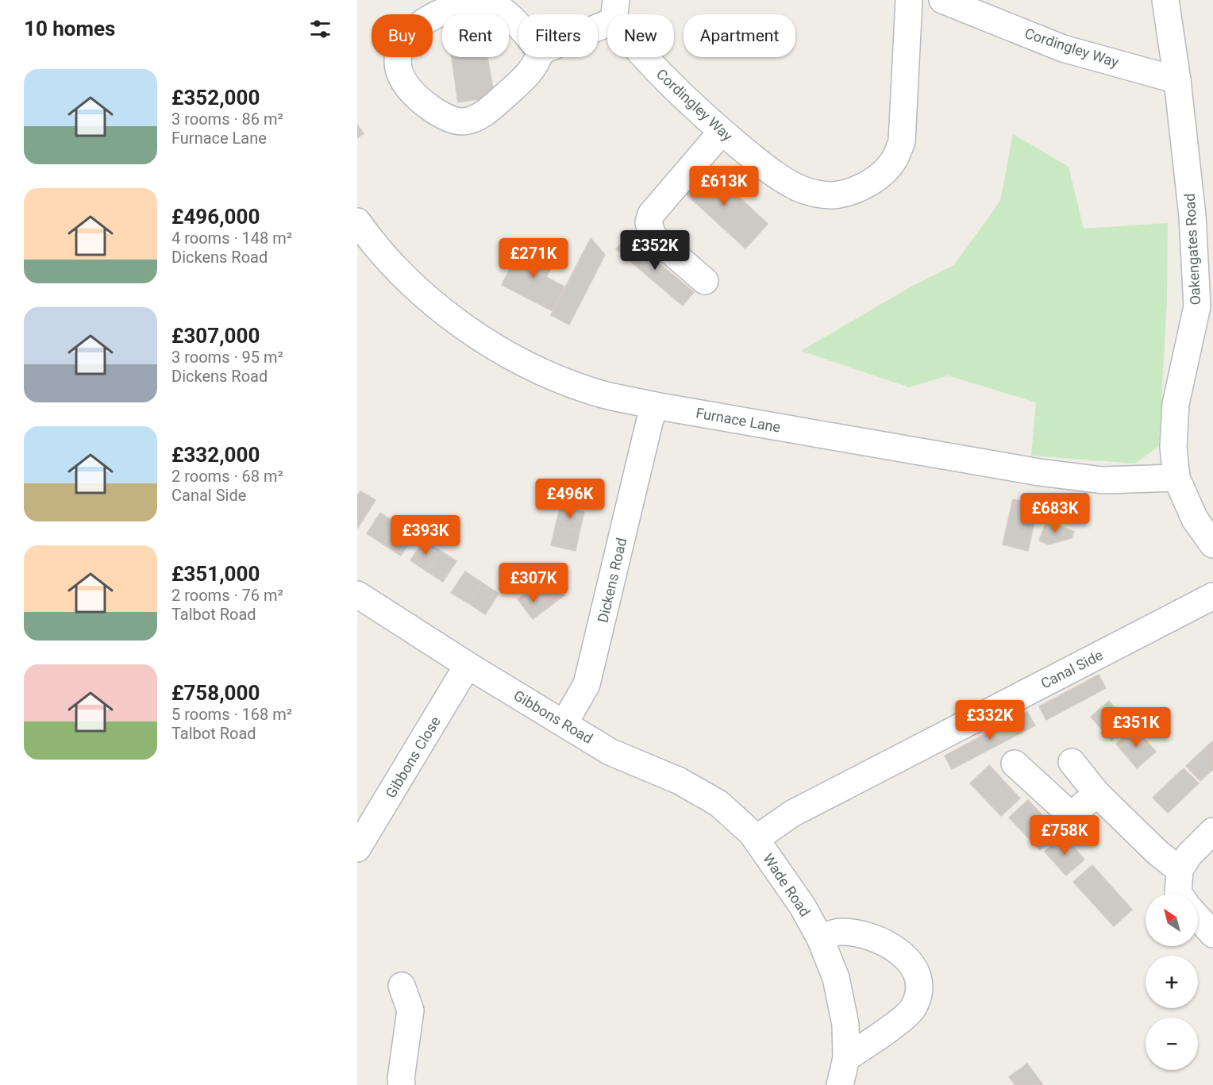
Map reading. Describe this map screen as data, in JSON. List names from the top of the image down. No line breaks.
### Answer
{"streets":{"street":["Cordingley Way","Oakengates Road","Furnace Lane","Dickens Road","Canal Side","Gibbons Road","Gibbons Close","Wade Road"]},"crossings":[["Cordingley Way","Oakengates Road"],["Oakengates Road","Furnace Lane"],["Furnace Lane","Dickens Road"],["Dickens Road","Gibbons Road"],["Canal Side","Gibbons Road"],["Canal Side","Wade Road"],["Gibbons Road","Gibbons Close"],["Gibbons Road","Wade Road"]],"north":"top left","page":{"heading":"10 homes","chip":["Buy","Rent","Filters","New","Apartment"],"list":[{"name":"£352,000","note":"3 rooms · 86 m² · Furnace Lane"},{"name":"£496,000","note":"4 rooms · 148 m² · Dickens Road"},{"name":"£307,000","note":"3 rooms · 95 m² · Dickens Road"},{"name":"£332,000","note":"2 rooms · 68 m² · Canal Side"},{"name":"£351,000","note":"2 rooms · 76 m² · Talbot Road"},{"name":"£758,000","note":"5 rooms · 168 m² · Talbot Road"}],"price":["£613K","£352K","£271K","£496K","£683K","£393K","£307K","£332K","£351K","£758K"],"map_buttons":["+","−"]}}
